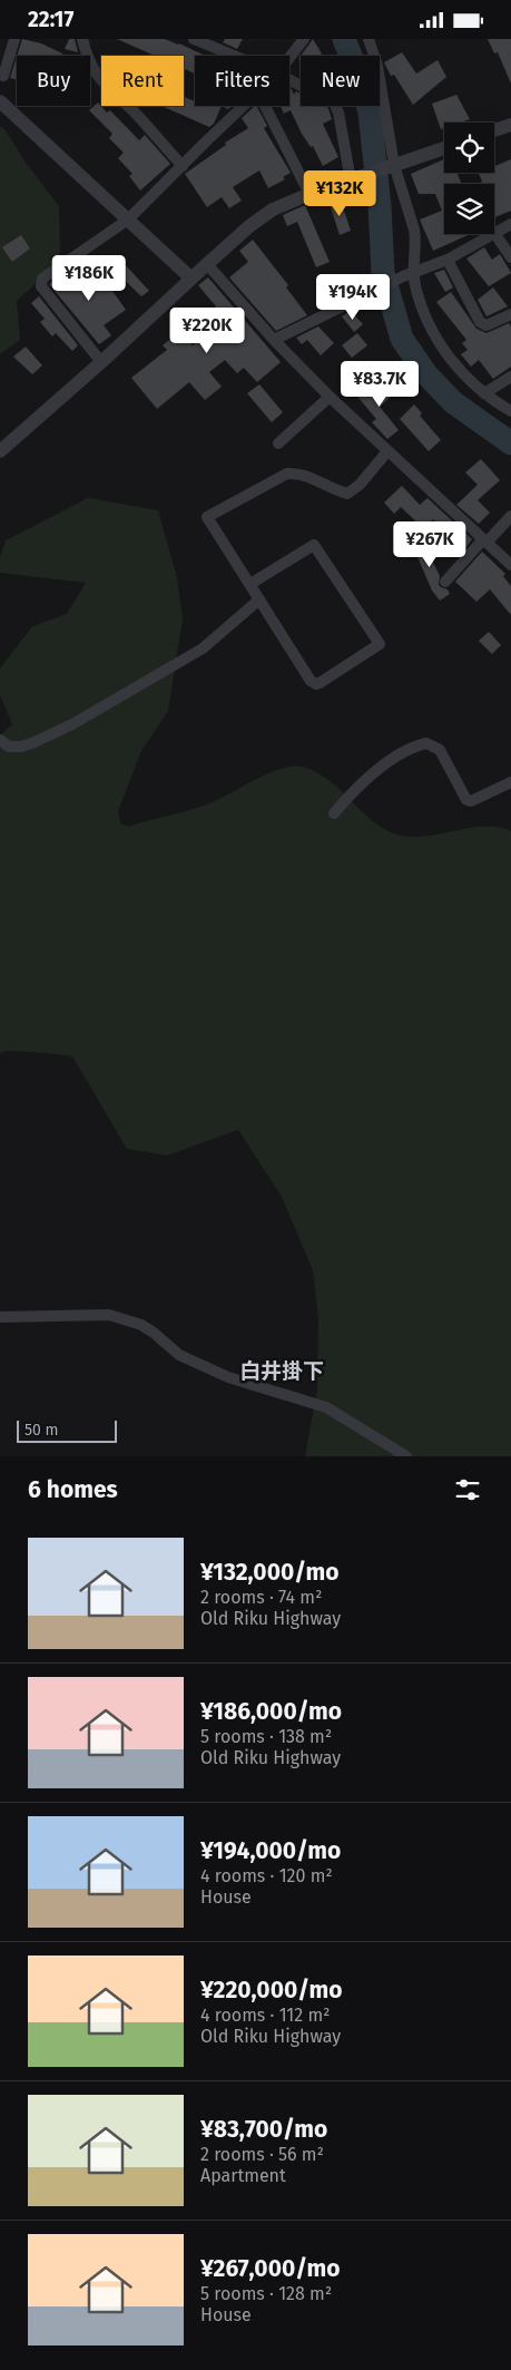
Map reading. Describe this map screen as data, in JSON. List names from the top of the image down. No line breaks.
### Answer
{"districts":["白井掛下"],"scale_bar":"50 m","page":{"status":"22:17","chip":["Buy","Rent","Filters","New"],"price":["¥132K","¥186K","¥194K","¥220K","¥83.7K","¥267K"],"scale":"50 m","heading":"6 homes","list":[{"name":"¥132,000/mo","note":"2 rooms · 74 m² · Old Riku Highway"},{"name":"¥186,000/mo","note":"5 rooms · 138 m² · Old Riku Highway"},{"name":"¥194,000/mo","note":"4 rooms · 120 m² · House"},{"name":"¥220,000/mo","note":"4 rooms · 112 m² · Old Riku Highway"},{"name":"¥83,700/mo","note":"2 rooms · 56 m² · Apartment"},{"name":"¥267,000/mo","note":"5 rooms · 128 m² · House"}]}}
